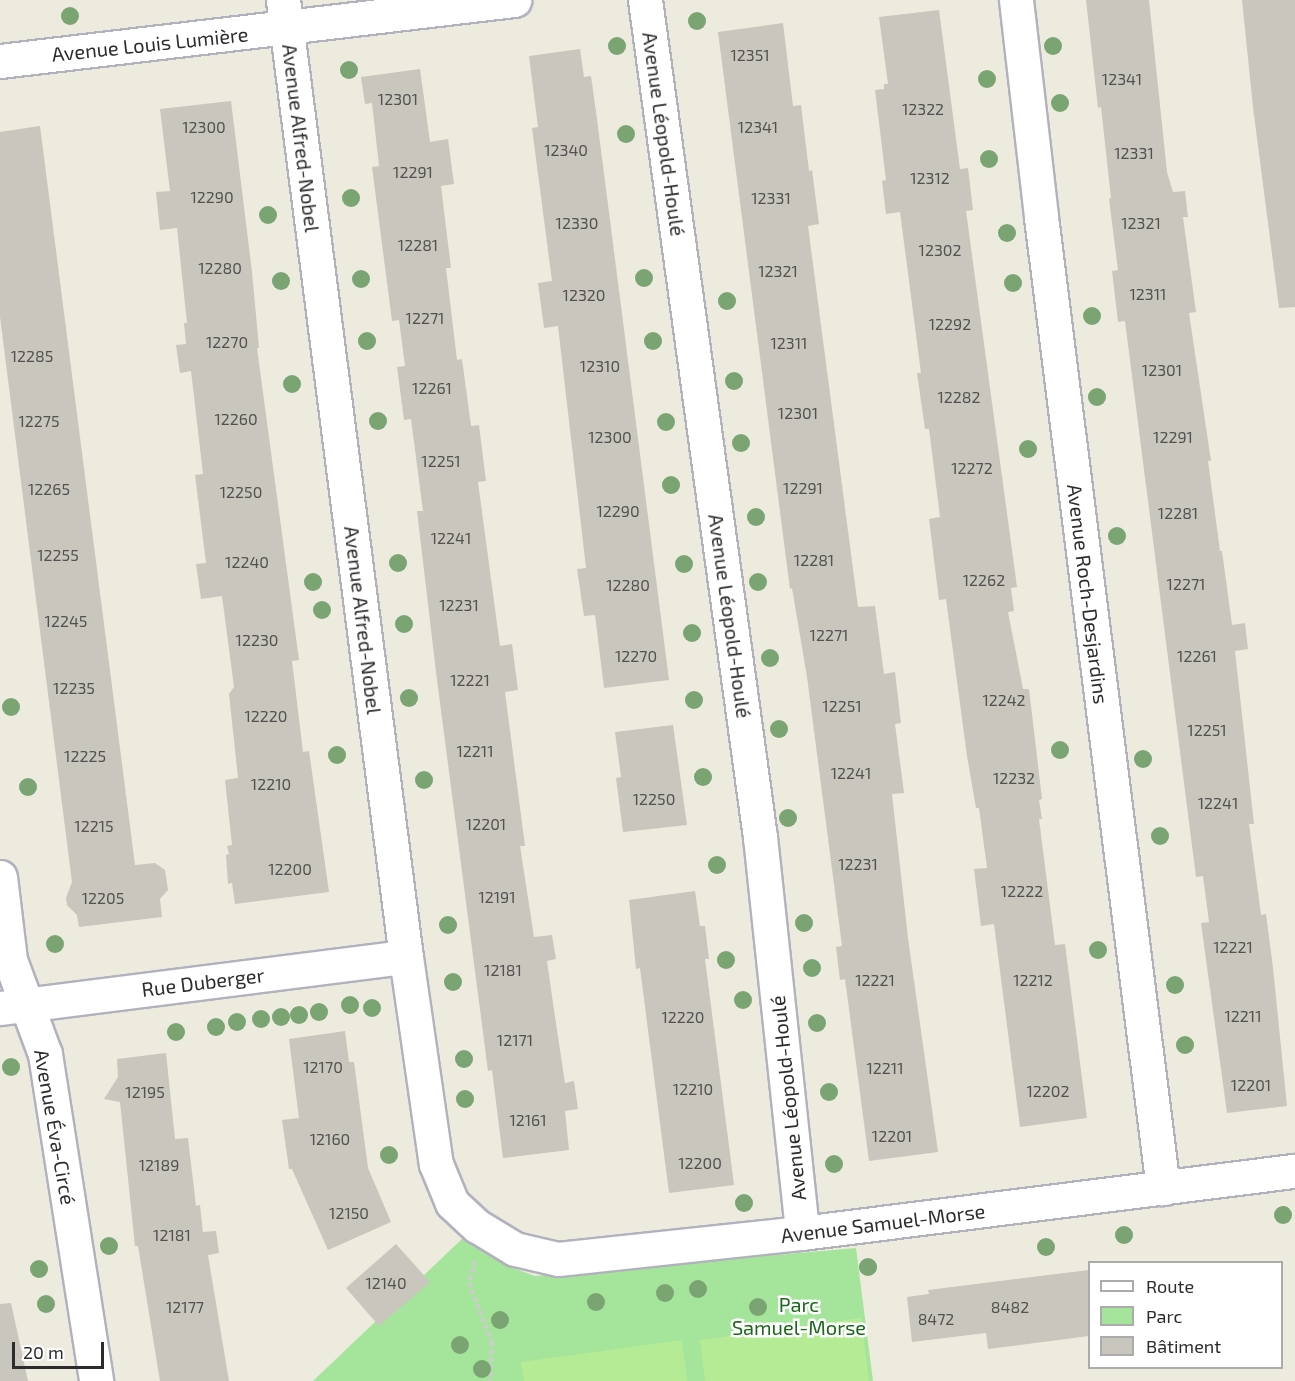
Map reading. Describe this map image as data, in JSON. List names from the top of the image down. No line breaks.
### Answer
{"streets":{"street":["Avenue Louis Lumière","Avenue Léopold-Houlé","Avenue Alfred-Nobel","Avenue Roch-Desjardins","Rue Duberger","Avenue Éva-Circé","Avenue Samuel-Morse"]},"crossings":[["Avenue Louis Lumière","Avenue Alfred-Nobel"],["Avenue Léopold-Houlé","Avenue Samuel-Morse"],["Avenue Alfred-Nobel","Rue Duberger"],["Avenue Alfred-Nobel","Avenue Samuel-Morse"],["Avenue Roch-Desjardins","Avenue Samuel-Morse"],["Rue Duberger","Avenue Éva-Circé"]],"parks":["Parc Samuel-Morse"],"house_numbers":["12351","12341","12301","12322","12300","12341","12340","12331","12291","12312","12290","12331","12330","12321","12281","12302","12280","12321","12311","12320","12271","12292","12270","12311","12285","12310","12301","12261","12282","12301","12260","12275","12300","12291","12251","12272","12291","12265","12250","12290","12281","12241","12255","12281","12240","12262","12271","12280","12231","12245","12271","12230","12270","12261","12221","12235","12242","12251","12220","12251","12211","12225","12241","12232","12210","12250","12241","12201","12215","12231","12200","12222","12191","12205","12221","12181","12221","12212","12211","12220","12171","12170","12211","12201","12210","12202","12195","12161","12201","12160","12200","12189","12150","12181","12140","12177","8482","8472"],"legend":["Route","Parc","Bâtiment"],"scale_bar":"20 m"}
